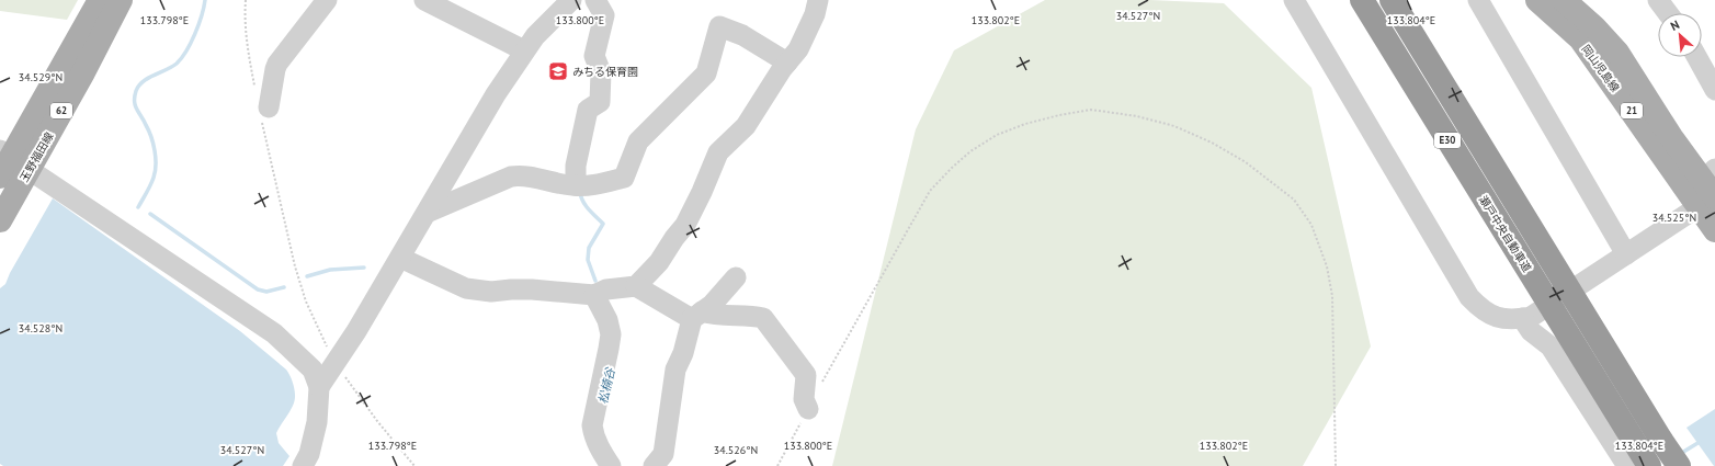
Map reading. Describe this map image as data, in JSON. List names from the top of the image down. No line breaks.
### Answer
{"streets":{"highway":["E30","瀬戸中央自動車道"],"main road":["岡山児島線","62","21","玉野福田線"]},"water":["松楠谷"],"places":{"school or university":["みちる保育園"]},"north":"top left","coordinates":["34.527°N","133.798°E","133.800°E","133.802°E","133.804°E","34.529°N","34.525°N","34.528°N","34.526°N"]}
